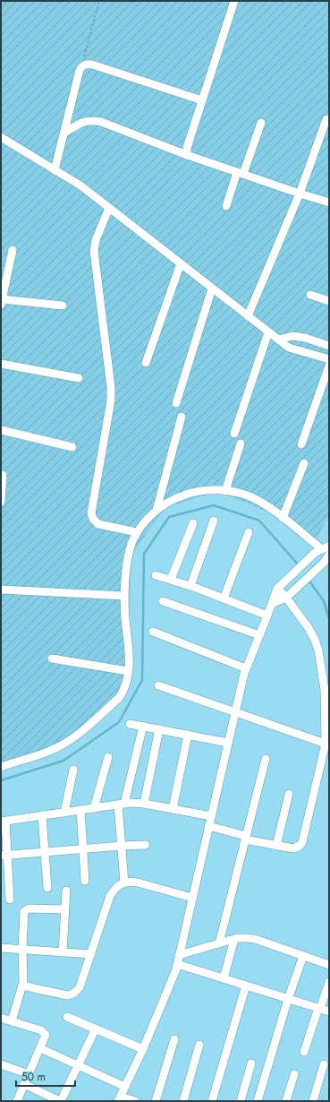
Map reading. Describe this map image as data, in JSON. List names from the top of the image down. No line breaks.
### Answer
{"scale_bar":"50 m"}
